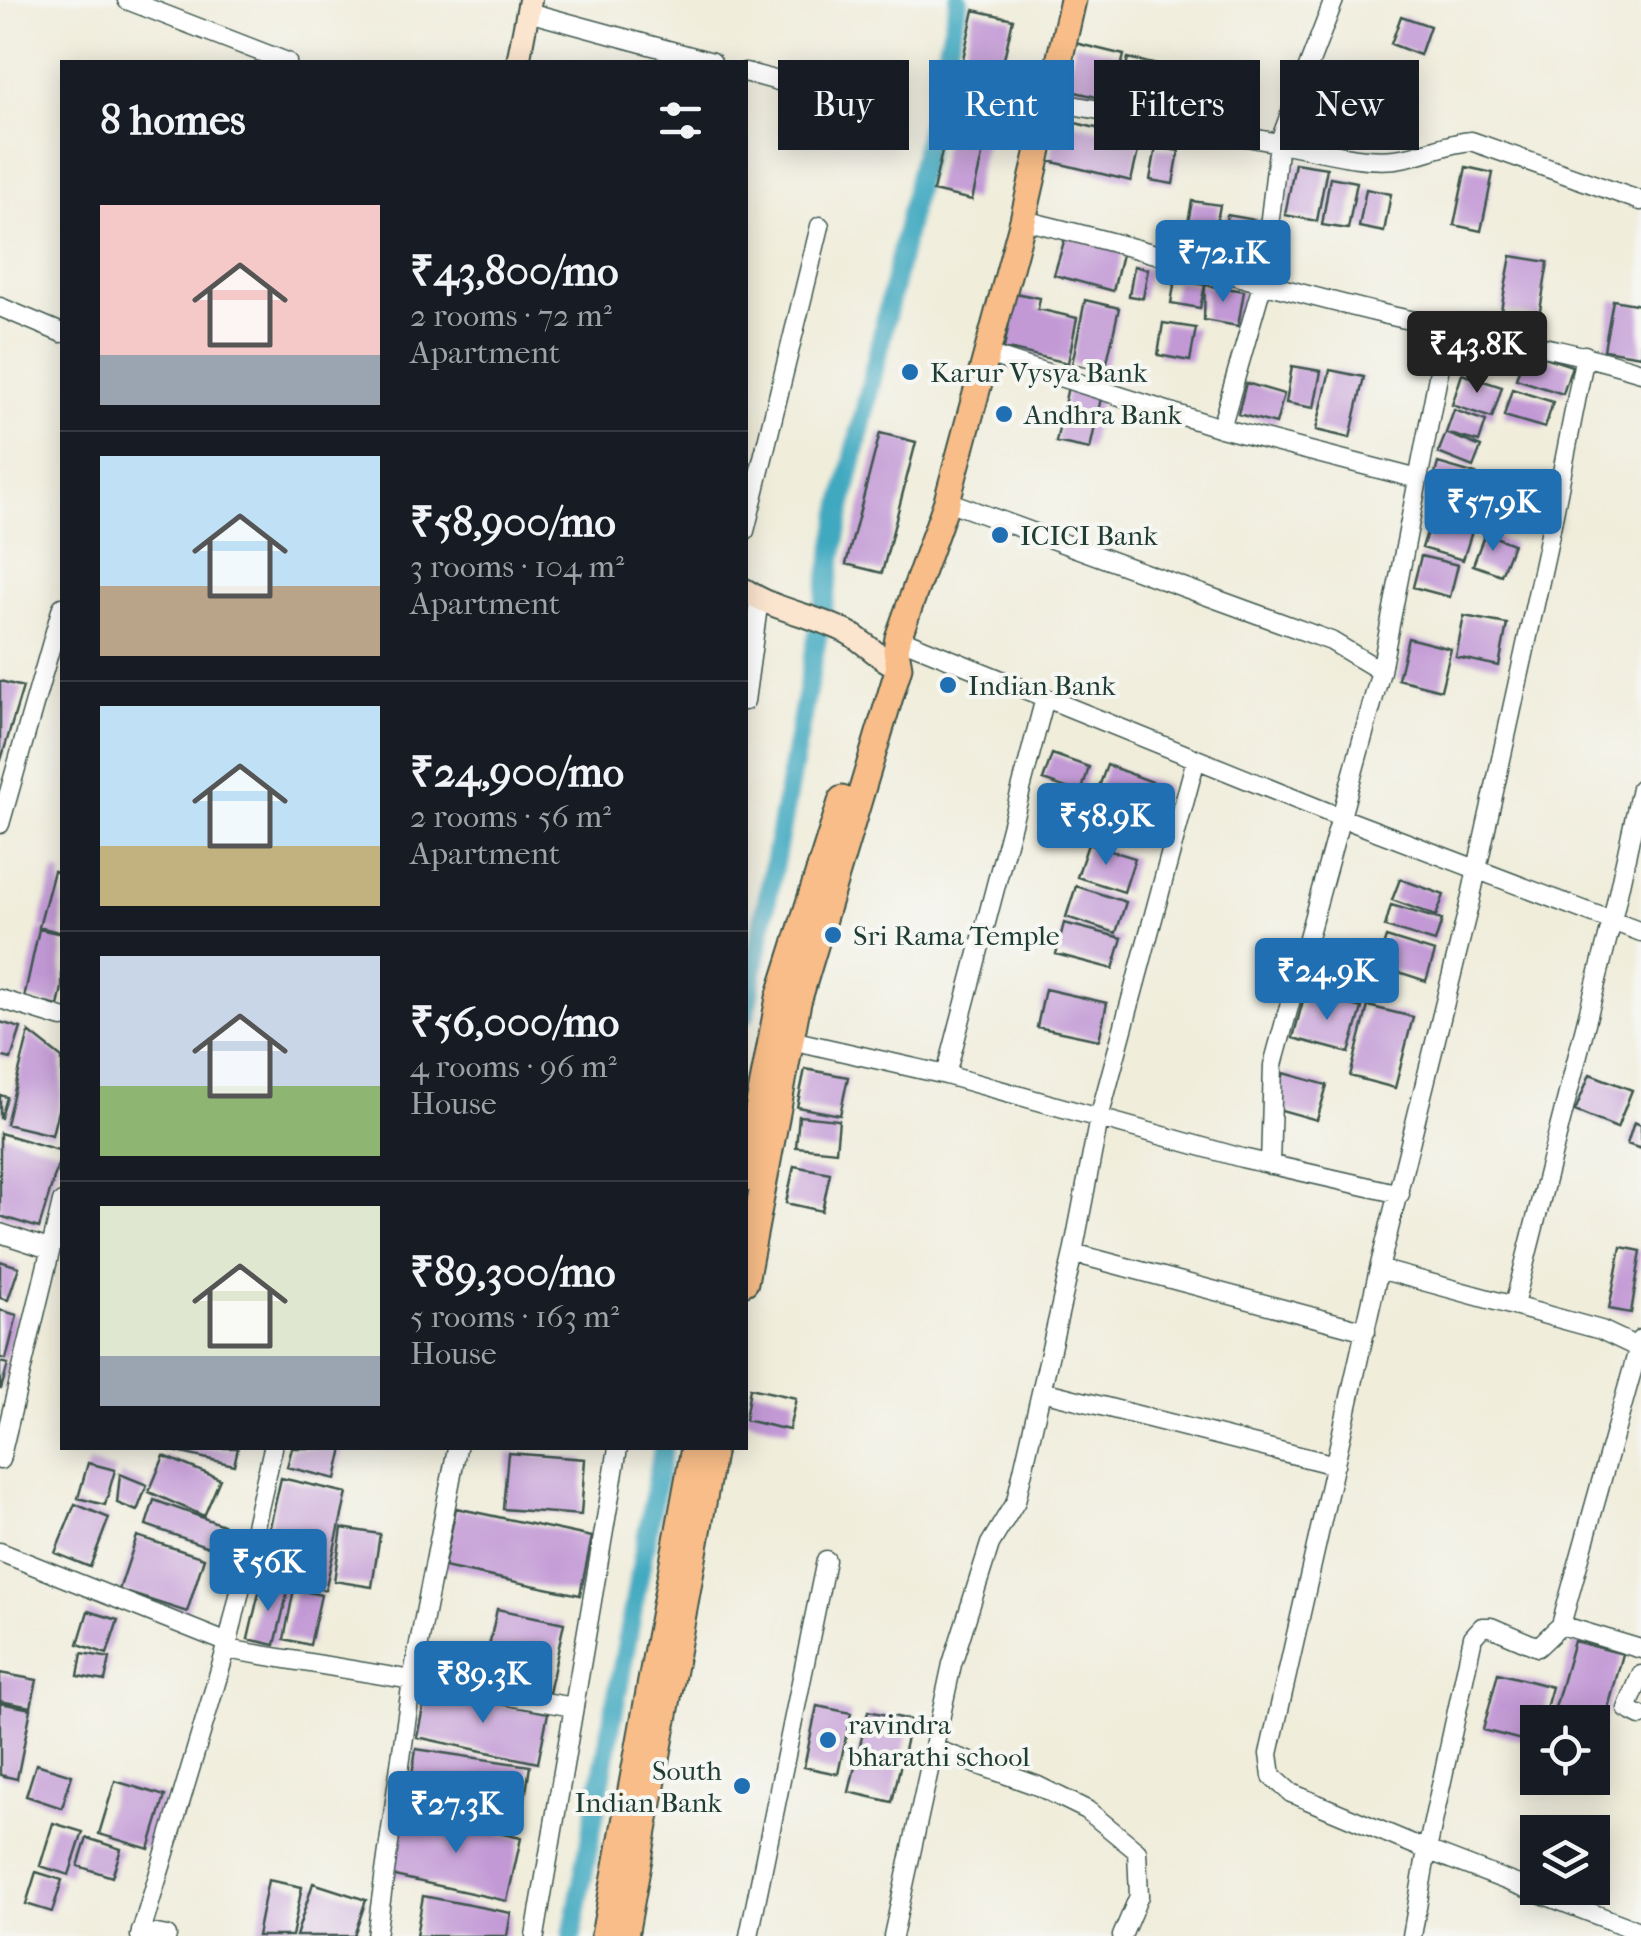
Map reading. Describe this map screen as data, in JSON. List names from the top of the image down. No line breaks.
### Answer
{"places":["Karur Vysya Bank","Andhra Bank","ICICI Bank","Indian Bank","Sri Rama Temple","ravindra bharathi school","South Indian Bank"],"page":{"chip":["Buy","Rent","Filters","New"],"heading":"8 homes","list":[{"name":"₹43,800/mo","note":"2 rooms · 72 m² · Apartment"},{"name":"₹58,900/mo","note":"3 rooms · 104 m² · Apartment"},{"name":"₹24,900/mo","note":"2 rooms · 56 m² · Apartment"},{"name":"₹56,000/mo","note":"4 rooms · 96 m² · House"},{"name":"₹89,300/mo","note":"5 rooms · 163 m² · House"}],"price":["₹72.1K","₹43.8K","₹57.9K","₹58.9K","₹24.9K","₹56K","₹89.3K","₹27.3K"]}}
